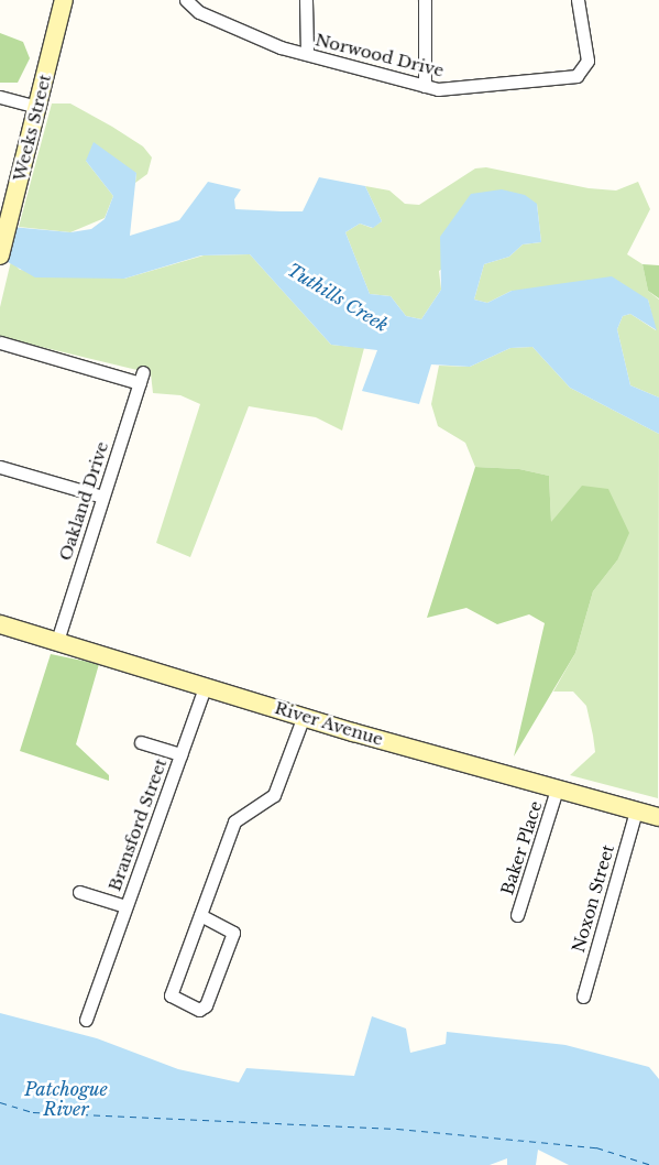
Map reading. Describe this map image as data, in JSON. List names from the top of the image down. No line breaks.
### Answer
{"streets":{"main road":["Weeks Street","River Avenue"],"street":["Norwood Drive","Oakland Drive","Bransford Street","Baker Place","Noxon Street"]},"crossings":[["Oakland Drive","River Avenue"],["River Avenue","Bransford Street"],["River Avenue","Baker Place"],["River Avenue","Noxon Street"]],"water":["Tuthills Creek","Patchogue River"]}
